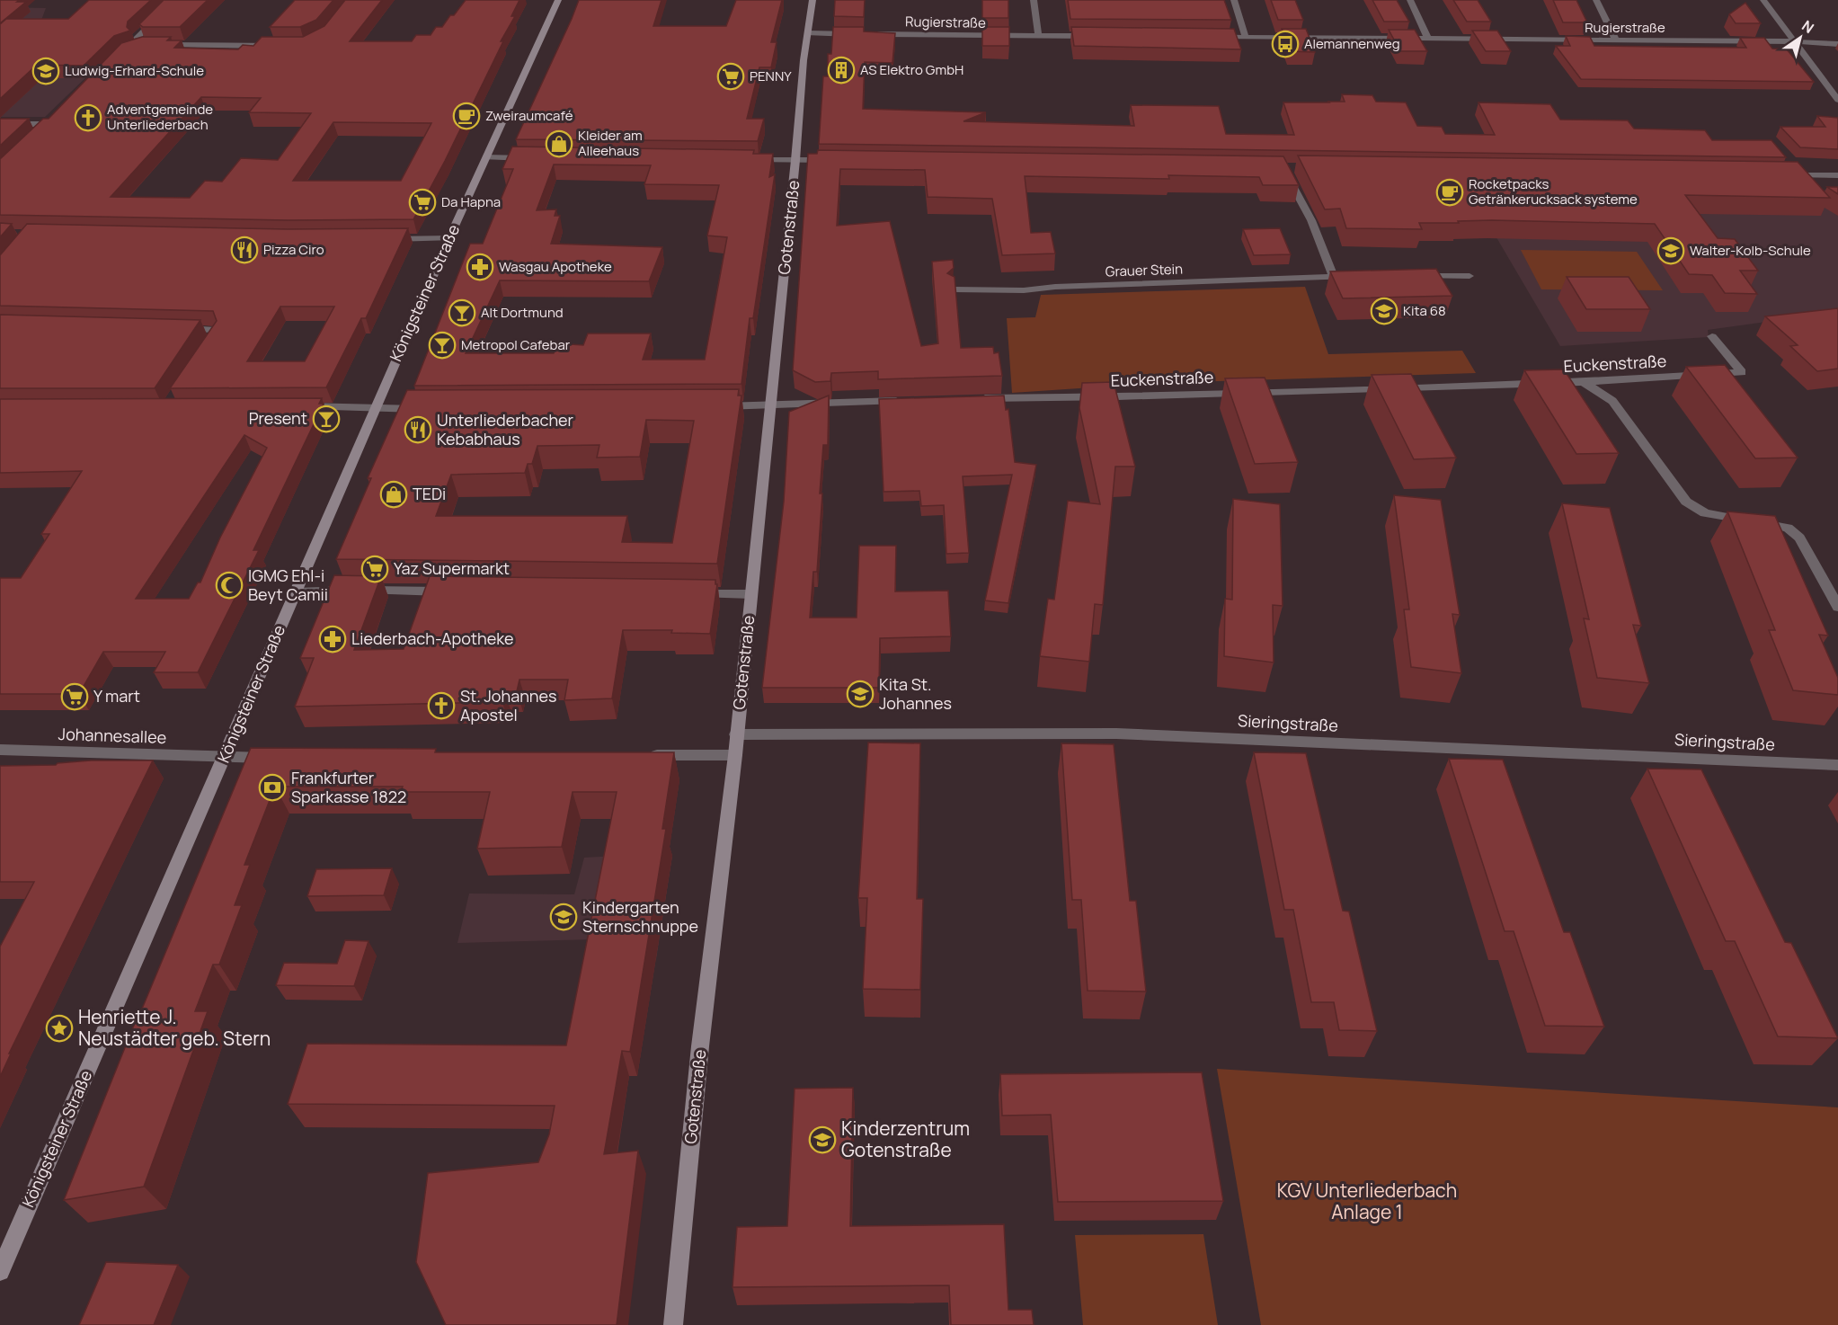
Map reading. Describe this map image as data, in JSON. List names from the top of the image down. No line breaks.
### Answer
{"streets":{"main road":["Gotenstraße","Königsteiner Straße"],"street":["Rugierstraße","Grauer Stein","Euckenstraße","Sieringstraße","Johannesallee"]},"crossings":[["Rugierstraße","Gotenstraße"],["Gotenstraße","Sieringstraße"],["Königsteiner Straße","Johannesallee"]],"parks":["KGV Unterliederbach Anlage 1"],"places":{"bus stop":["Alemannenweg"],"building":["AS Elektro GmbH"],"school or university":["Ludwig-Erhard-Schule","Walter-Kolb-Schule","Kita 68","Kita St. Johannes","Kindergarten Sternschnuppe","Kinderzentrum Gotenstraße"],"supermarket":["PENNY","Da Hapna","Yaz Supermarkt","Y mart"],"cafe":["Zweiraumcafé","Rocketpacks Getränkerucksack systeme"],"church":["Adventgemeinde Unterliederbach","St. Johannes Apostel"],"shop":["Kleider am Alleehaus","TEDi"],"restaurant":["Pizza Ciro","Unterliederbacher Kebabhaus"],"pharmacy":["Wasgau Apotheke","Liederbach-Apotheke"],"bar":["Alt Dortmund","Metropol Cafebar","Present"],"mosque":["IGMG Ehl-i Beyt Camii"],"bank":["Frankfurter Sparkasse 1822"],"place":["Henriette J. Neustädter geb. Stern"]},"north":"top right"}
